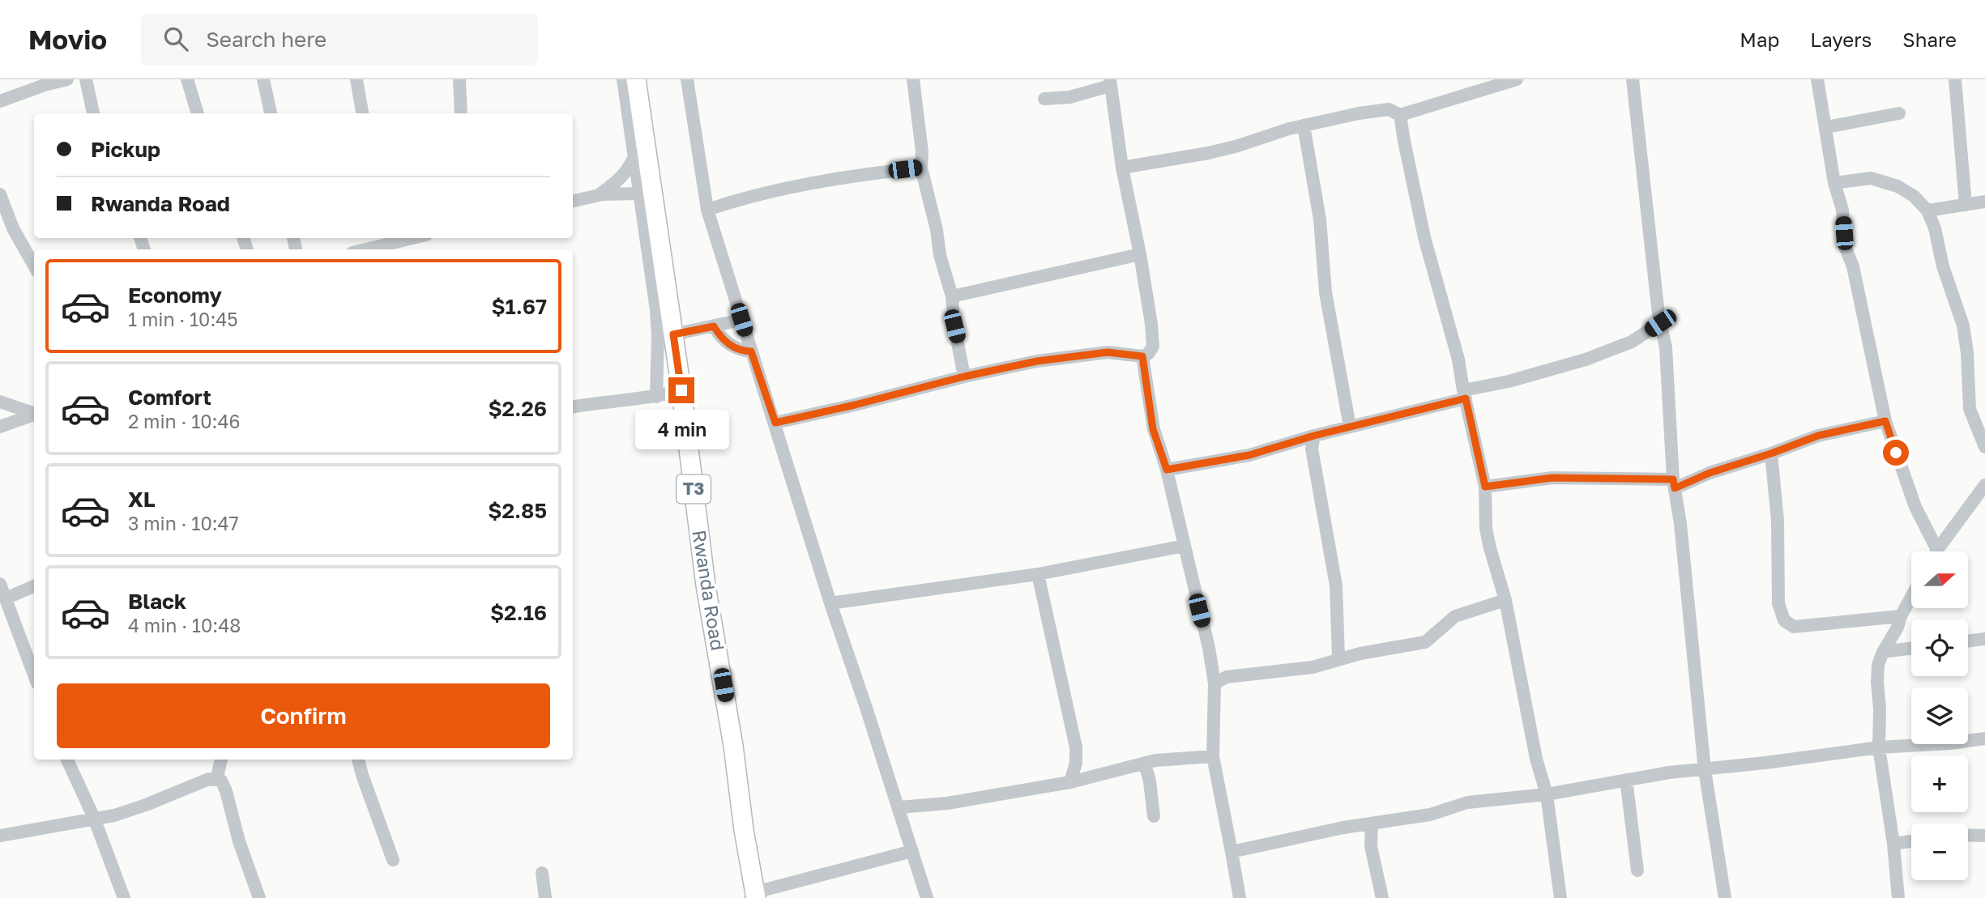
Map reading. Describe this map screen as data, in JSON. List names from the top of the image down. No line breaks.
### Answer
{"streets":{"highway":["T3","Rwanda Road"]},"north":"right","page":{"header":"Movio","search":"Search here","nav":["Map","Layers","Share"],"banner":["Pickup","Rwanda Road"],"list":[{"name":"Economy","note":"1 min · 10:45","value":"$1.67"},{"name":"Comfort","note":"2 min · 10:46","value":"$2.26"},{"name":"XL","note":"3 min · 10:47","value":"$2.85"},{"name":"Black","note":"4 min · 10:48","value":"$2.16"}],"bubble":"4 min","map_buttons":["+","−"],"buttons":"Confirm"}}
